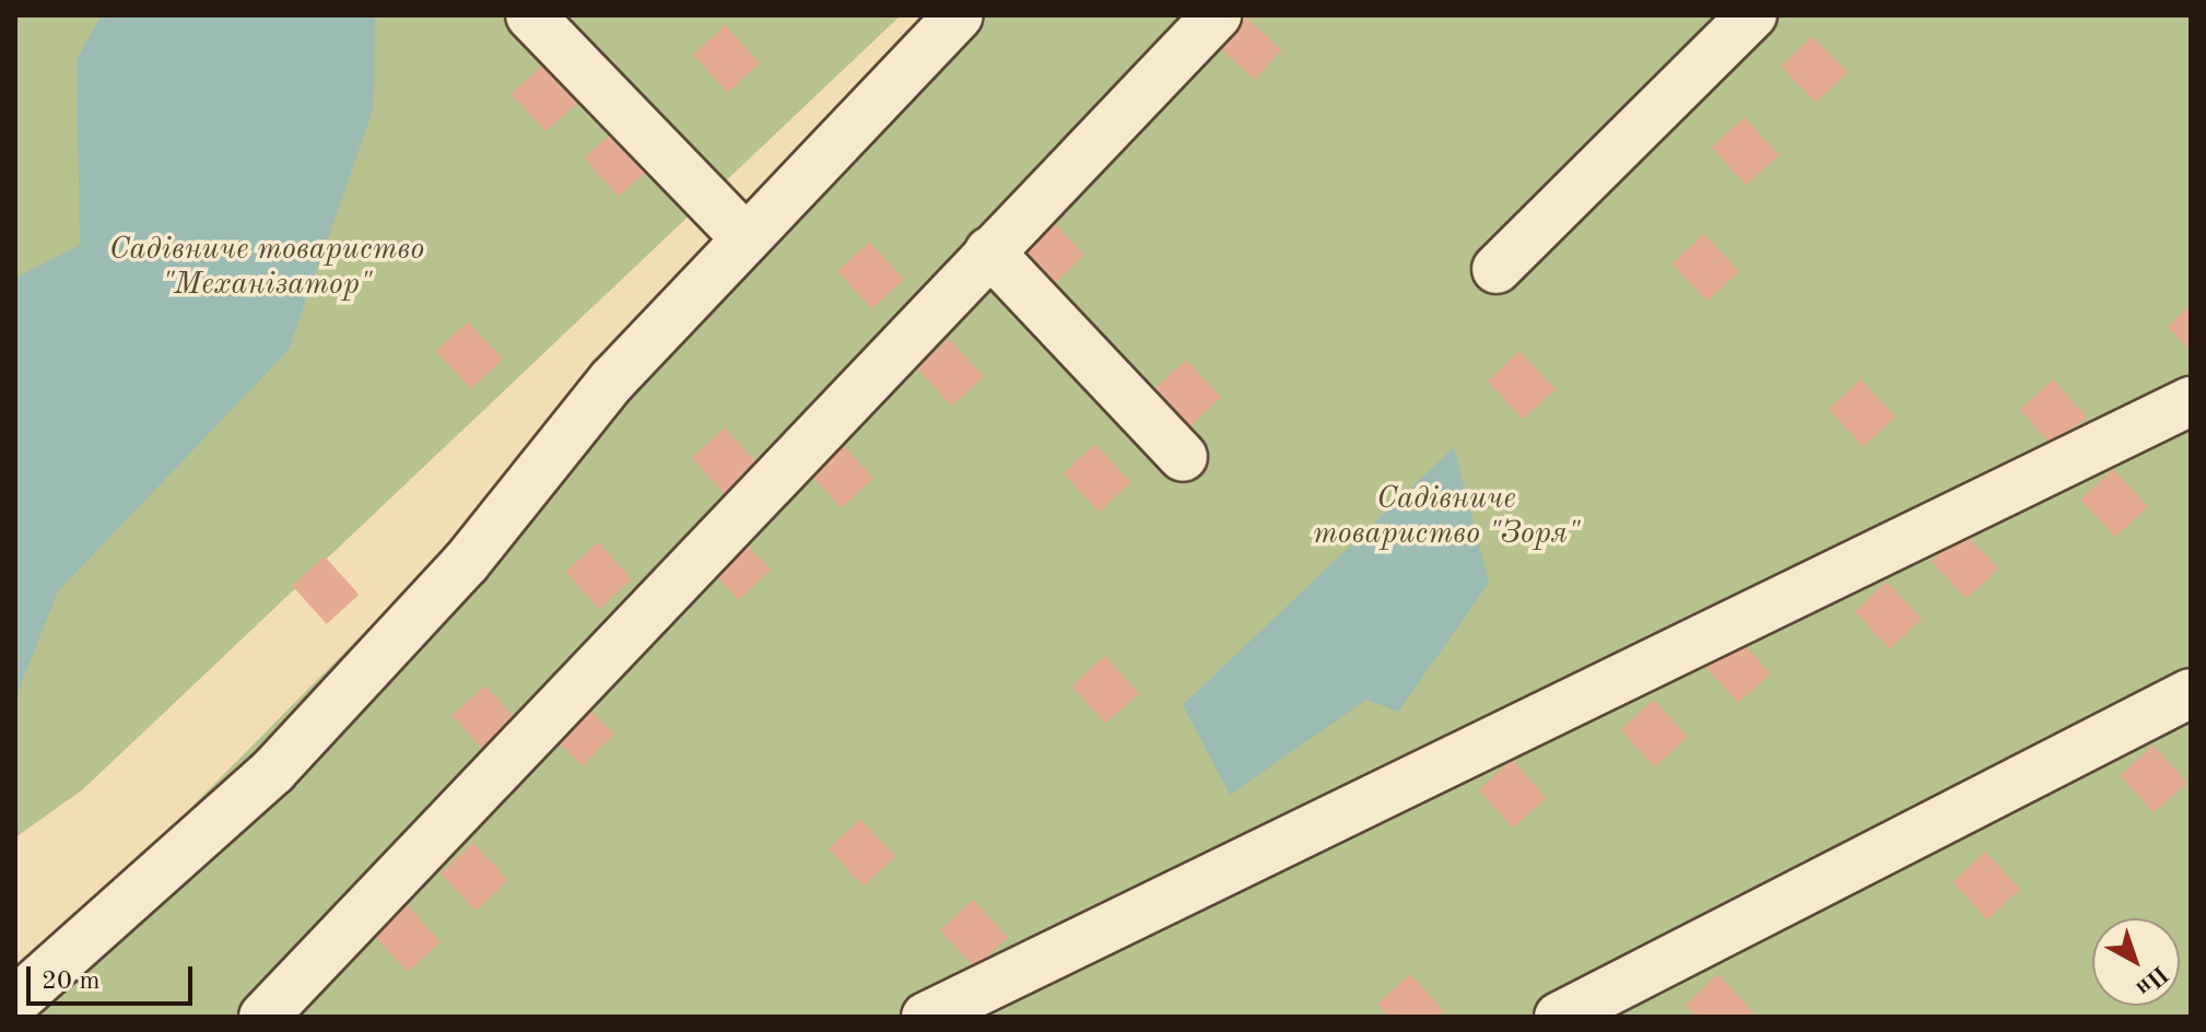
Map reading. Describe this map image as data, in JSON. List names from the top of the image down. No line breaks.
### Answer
{"parks":["Садівниче товариство \"Механізатор\"","Садівниче товариство \"Зоря\""],"scale_bar":"20 m","north":"bottom right"}
